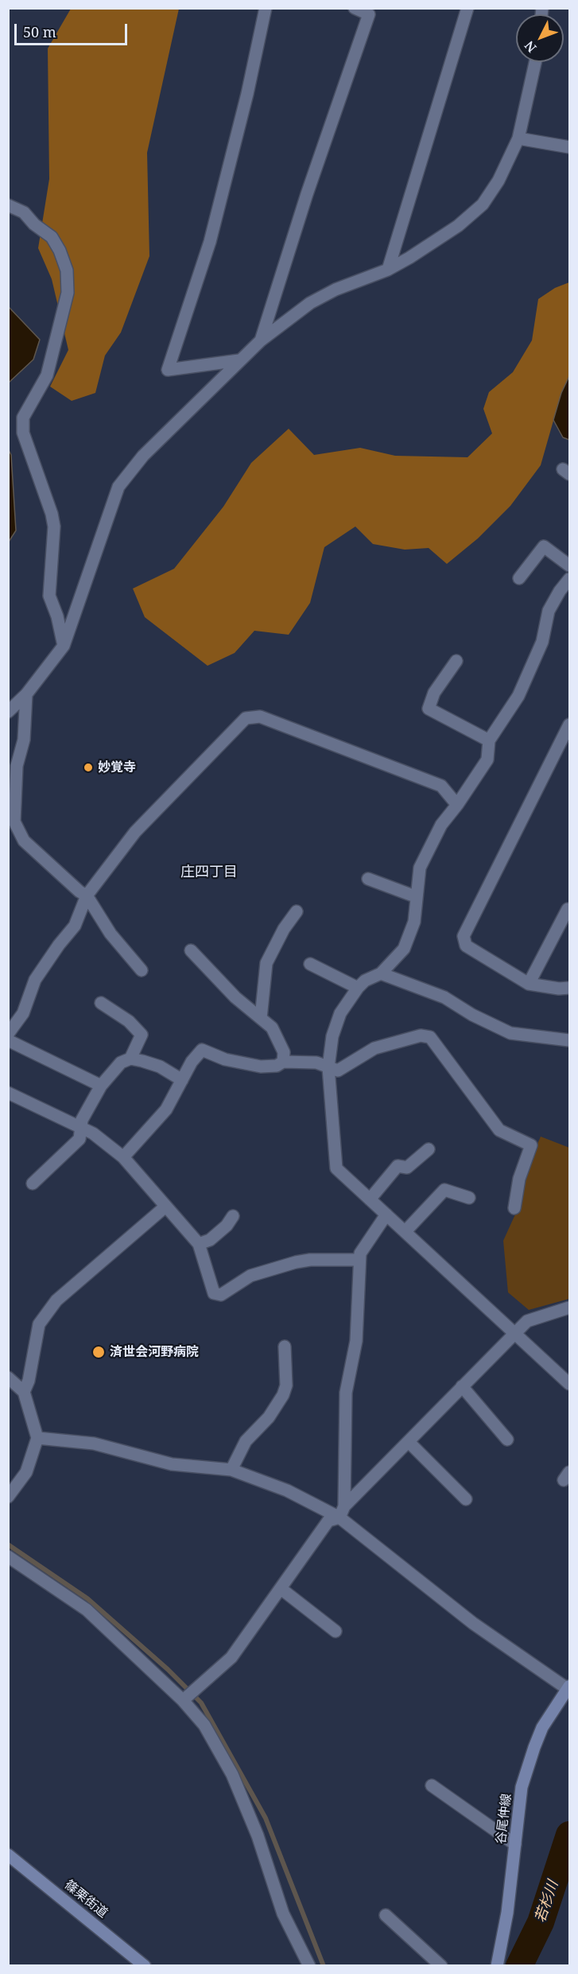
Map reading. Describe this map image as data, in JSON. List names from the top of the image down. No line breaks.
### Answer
{"streets":{"main road":["谷尾仲線","篠栗街道"]},"districts":["庄四丁目"],"water":["若杉川"],"places":["妙覚寺","済世会河野病院"],"scale_bar":"50 m","north":"bottom left"}
